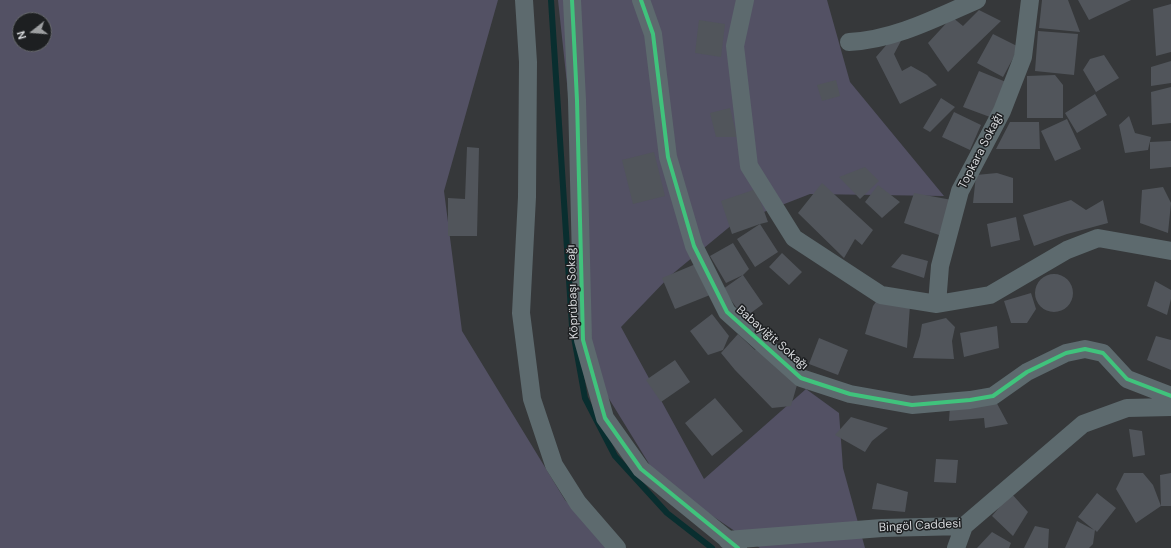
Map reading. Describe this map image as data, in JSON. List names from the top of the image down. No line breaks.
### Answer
{"streets":{"street":["Topkara Sokağı","Köprübaşı Sokağı","Babayiğit Sokağı","Bingöl Caddesi"]},"crossings":[["Köprübaşı Sokağı","Bingöl Caddesi"]],"north":"left"}
